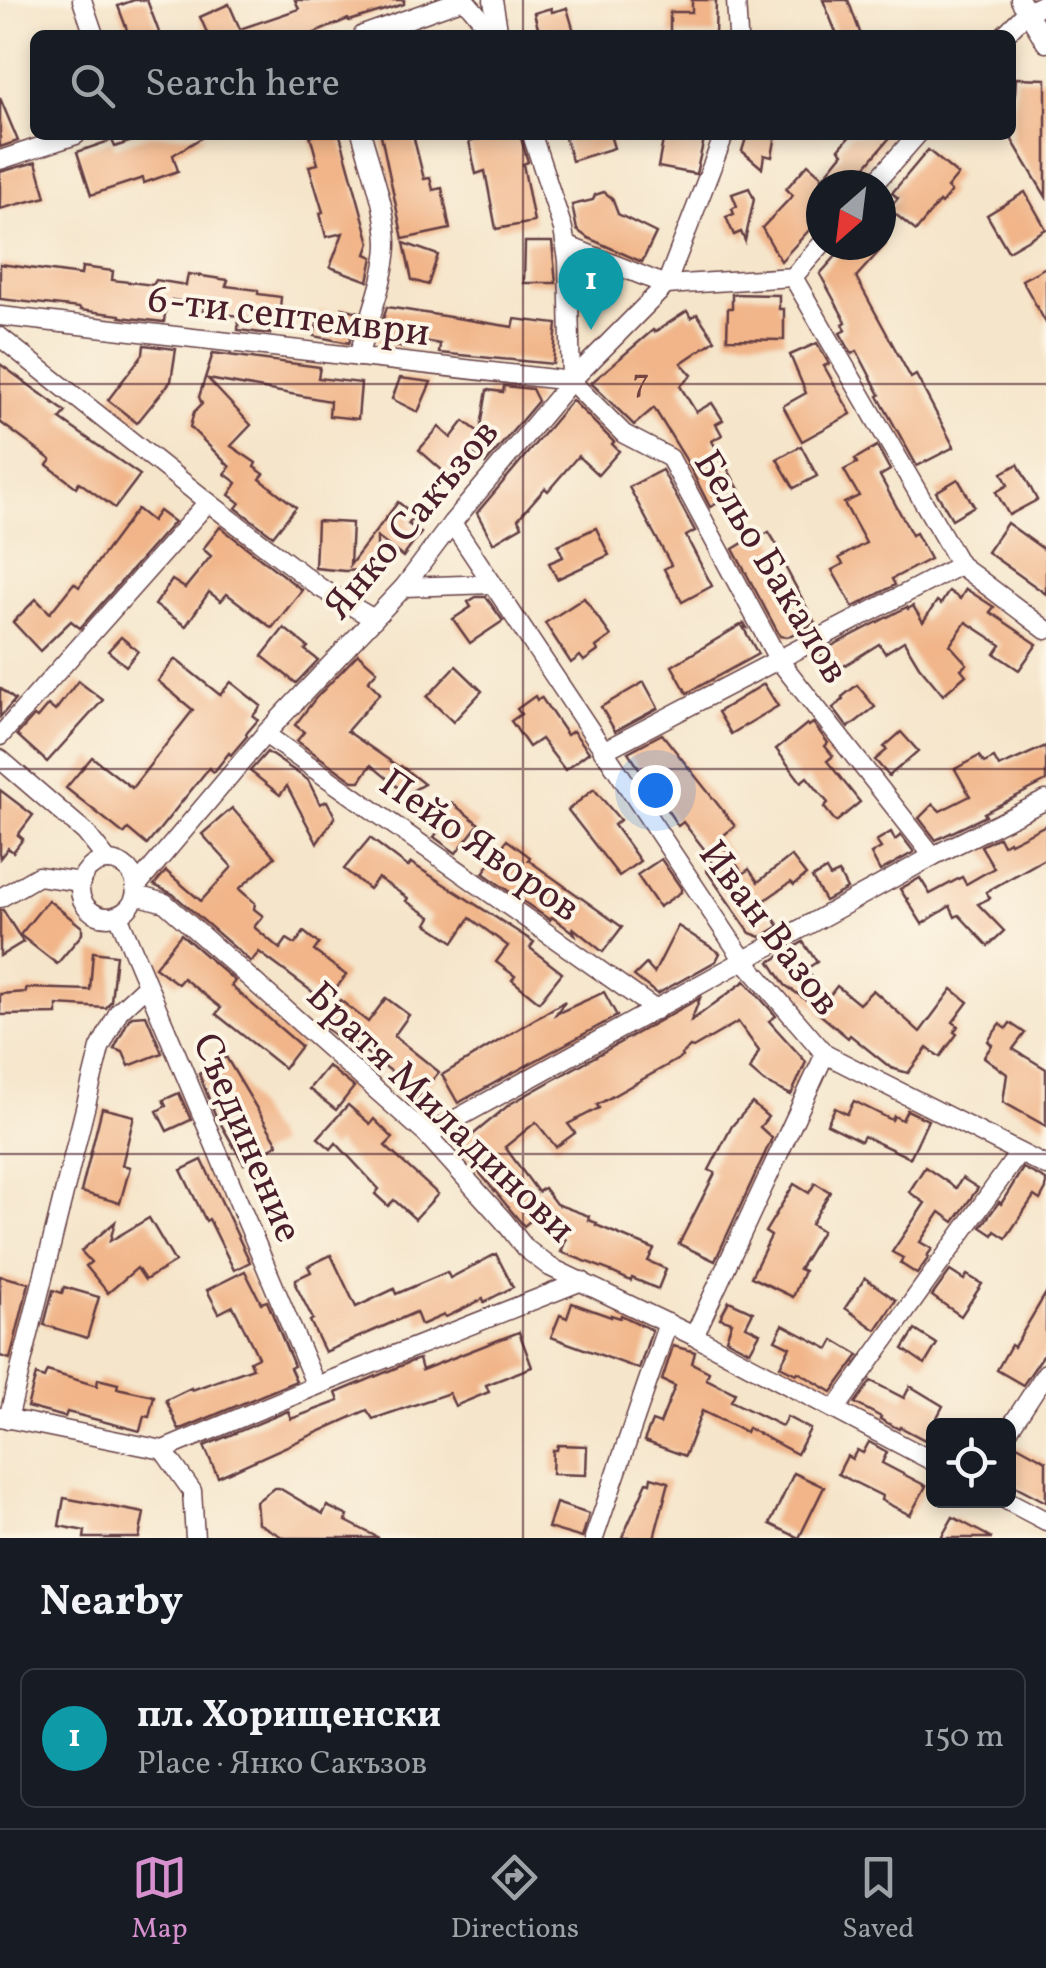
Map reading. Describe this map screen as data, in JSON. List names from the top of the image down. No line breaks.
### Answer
{"streets":{"street":["6-ти септември","Янко Сакъзов","Бельо Бакалов","Пейо Яворов","Иван Вазов","Братя Миладинови","Съединение"]},"crossings":[["6-ти септември","Янко Сакъзов"],["6-ти септември","Бельо Бакалов"],["Янко Сакъзов","Бельо Бакалов"],["Янко Сакъзов","Пейо Яворов"],["Янко Сакъзов","Иван Вазов"],["Янко Сакъзов","Братя Миладинови"],["Янко Сакъзов","Съединение"],["Братя Миладинови","Съединение"]],"house_numbers":["7"],"north":"bottom left","page":{"search":"Search here","pins":"1","heading":"Nearby","list":[{"mark":"1","name":"пл. Хорищенски","note":"Place · Янко Сакъзов","value":"150 m"}],"nav":["Map","Directions","Saved"]}}
